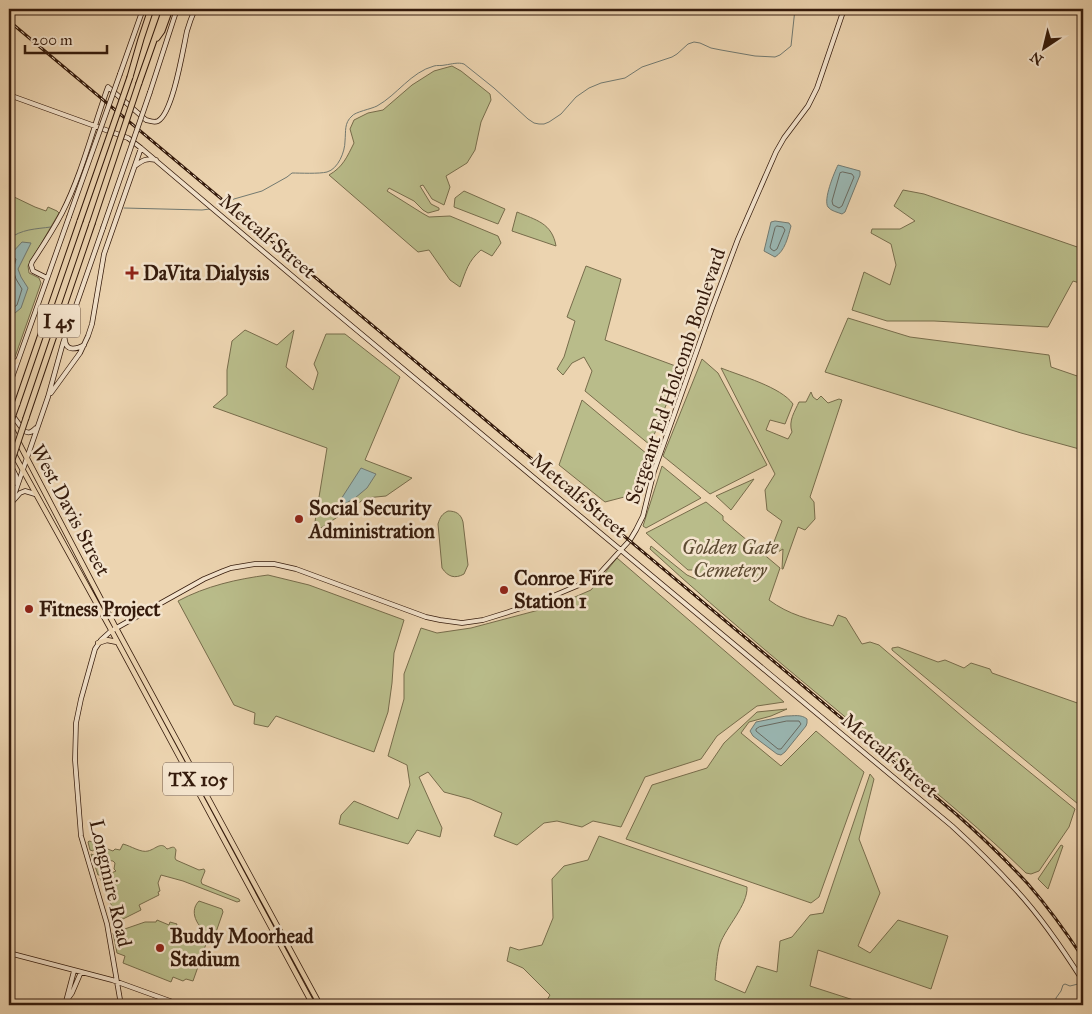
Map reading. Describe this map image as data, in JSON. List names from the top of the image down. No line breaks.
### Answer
{"streets":{"highway":["I 45"],"main road":["West Davis Street","TX 105"],"street":["Metcalf Street","Sergeant Ed Holcomb Boulevard","Longmire Road"]},"crossings":[["Metcalf Street","Sergeant Ed Holcomb Boulevard"],["I 45","West Davis Street"],["Sergeant Ed Holcomb Boulevard","West Davis Street"],["Sergeant Ed Holcomb Boulevard","Longmire Road"],["West Davis Street","Longmire Road"]],"parks":["Golden Gate Cemetery"],"places":{"health":["DaVita Dialysis"],"other":["Social Security Administration","Conroe Fire Station 1","Fitness Project","Buddy Moorhead Stadium"]},"scale_bar":"200 m","north":"bottom left"}
